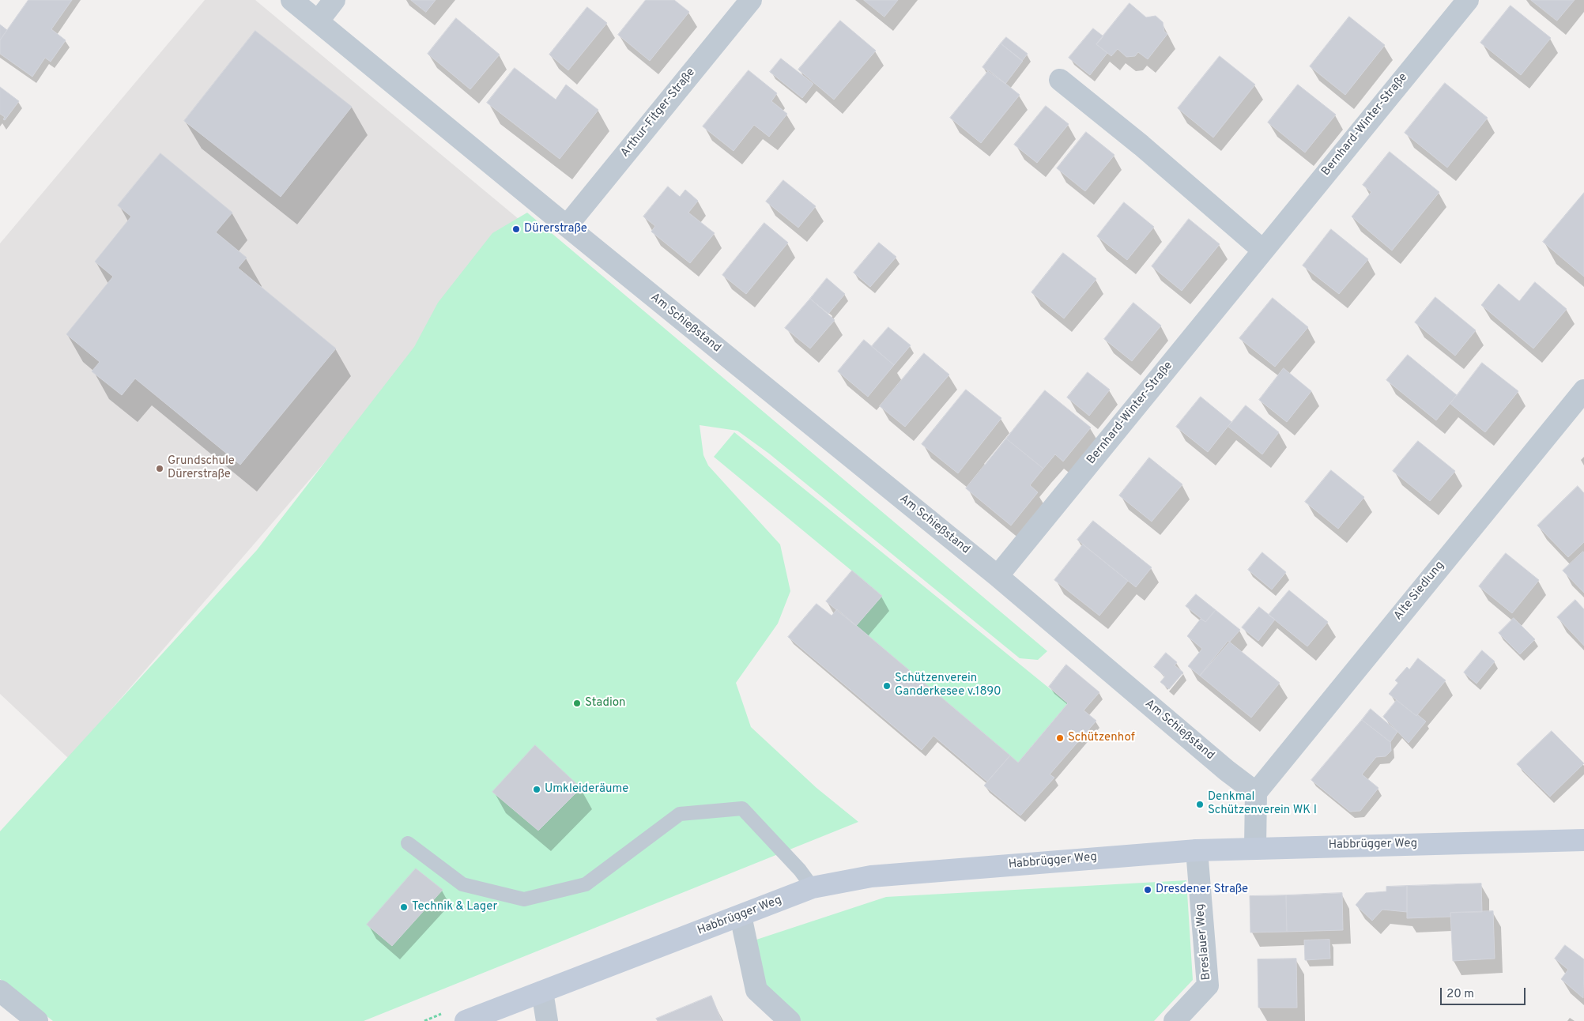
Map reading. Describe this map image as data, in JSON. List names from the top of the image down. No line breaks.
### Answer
{"streets":{"street":["Arthur-Fitger-Straße","Bernhard-Winter-Straße","Am Schießstand","Alte Siedlung","Habbrügger Weg","Breslauer Weg"]},"crossings":[["Arthur-Fitger-Straße","Am Schießstand"],["Bernhard-Winter-Straße","Am Schießstand"],["Am Schießstand","Alte Siedlung"],["Habbrügger Weg","Breslauer Weg"]],"places":["Dürerstraße","Grundschule Dürerstraße","Schützenverein Ganderkesee v.1890","Stadion","Schützenhof","Umkleideräume","Denkmal Schützenverein WK I","Dresdener Straße","Technik & Lager"],"scale_bar":"20 m"}
